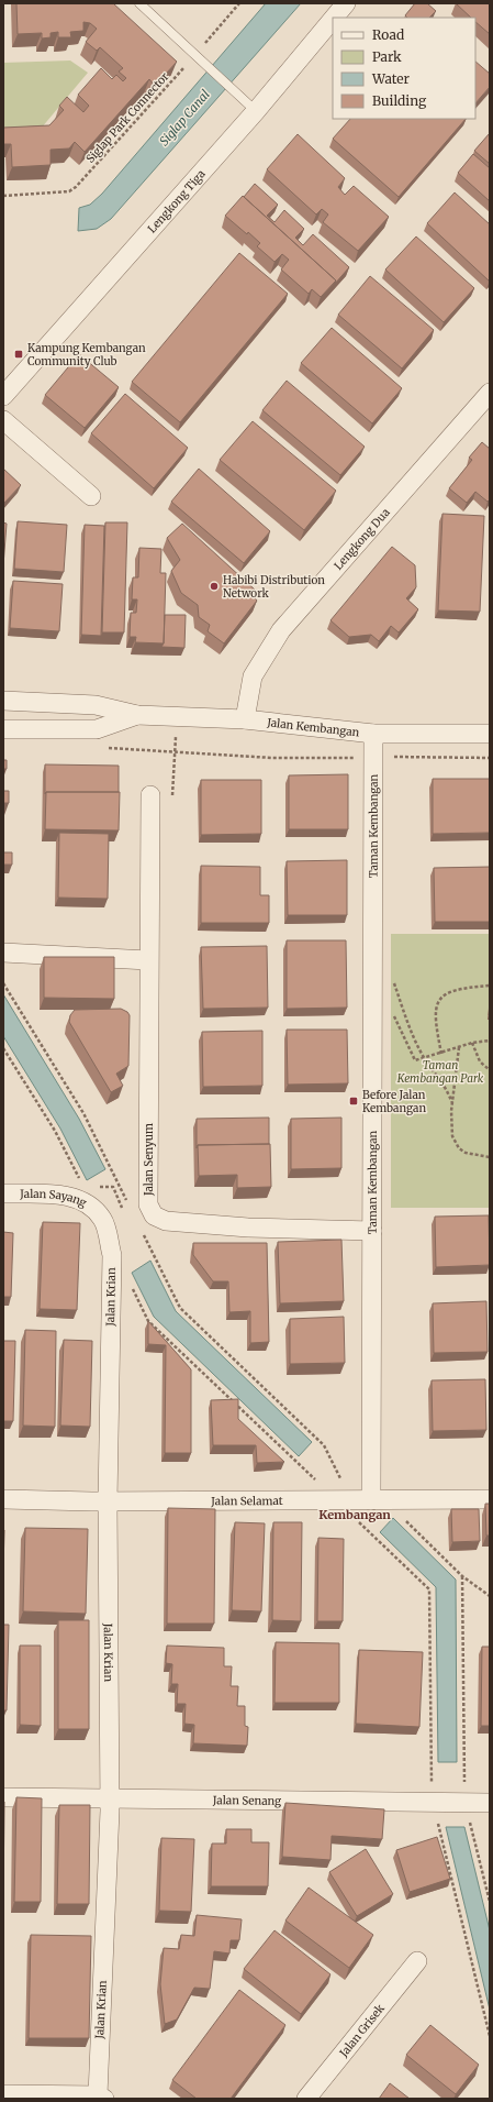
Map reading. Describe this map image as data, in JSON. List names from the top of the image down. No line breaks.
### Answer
{"streets":{"street":["Lengkong Tiga","Lengkong Dua","Jalan Kembangan","Taman Kembangan","Jalan Senyum","Jalan Sayang","Jalan Krian","Jalan Selamat","Jalan Senang","Jalan Grisek"],"path":["Siglap Park Connector"]},"crossings":[["Lengkong Dua","Jalan Kembangan"],["Jalan Kembangan","Taman Kembangan"],["Taman Kembangan","Jalan Senyum"],["Taman Kembangan","Jalan Selamat"],["Jalan Sayang","Jalan Krian"],["Jalan Krian","Jalan Selamat"],["Jalan Krian","Jalan Senang"]],"districts":["Kembangan"],"water":["Siglap Canal"],"parks":["Taman Kembangan Park"],"places":{"transit":["Kampung Kembangan Community Club","Before Jalan Kembangan"],"other":["Habibi Distribution Network"]},"legend":["Road","Park","Water","Building"]}
